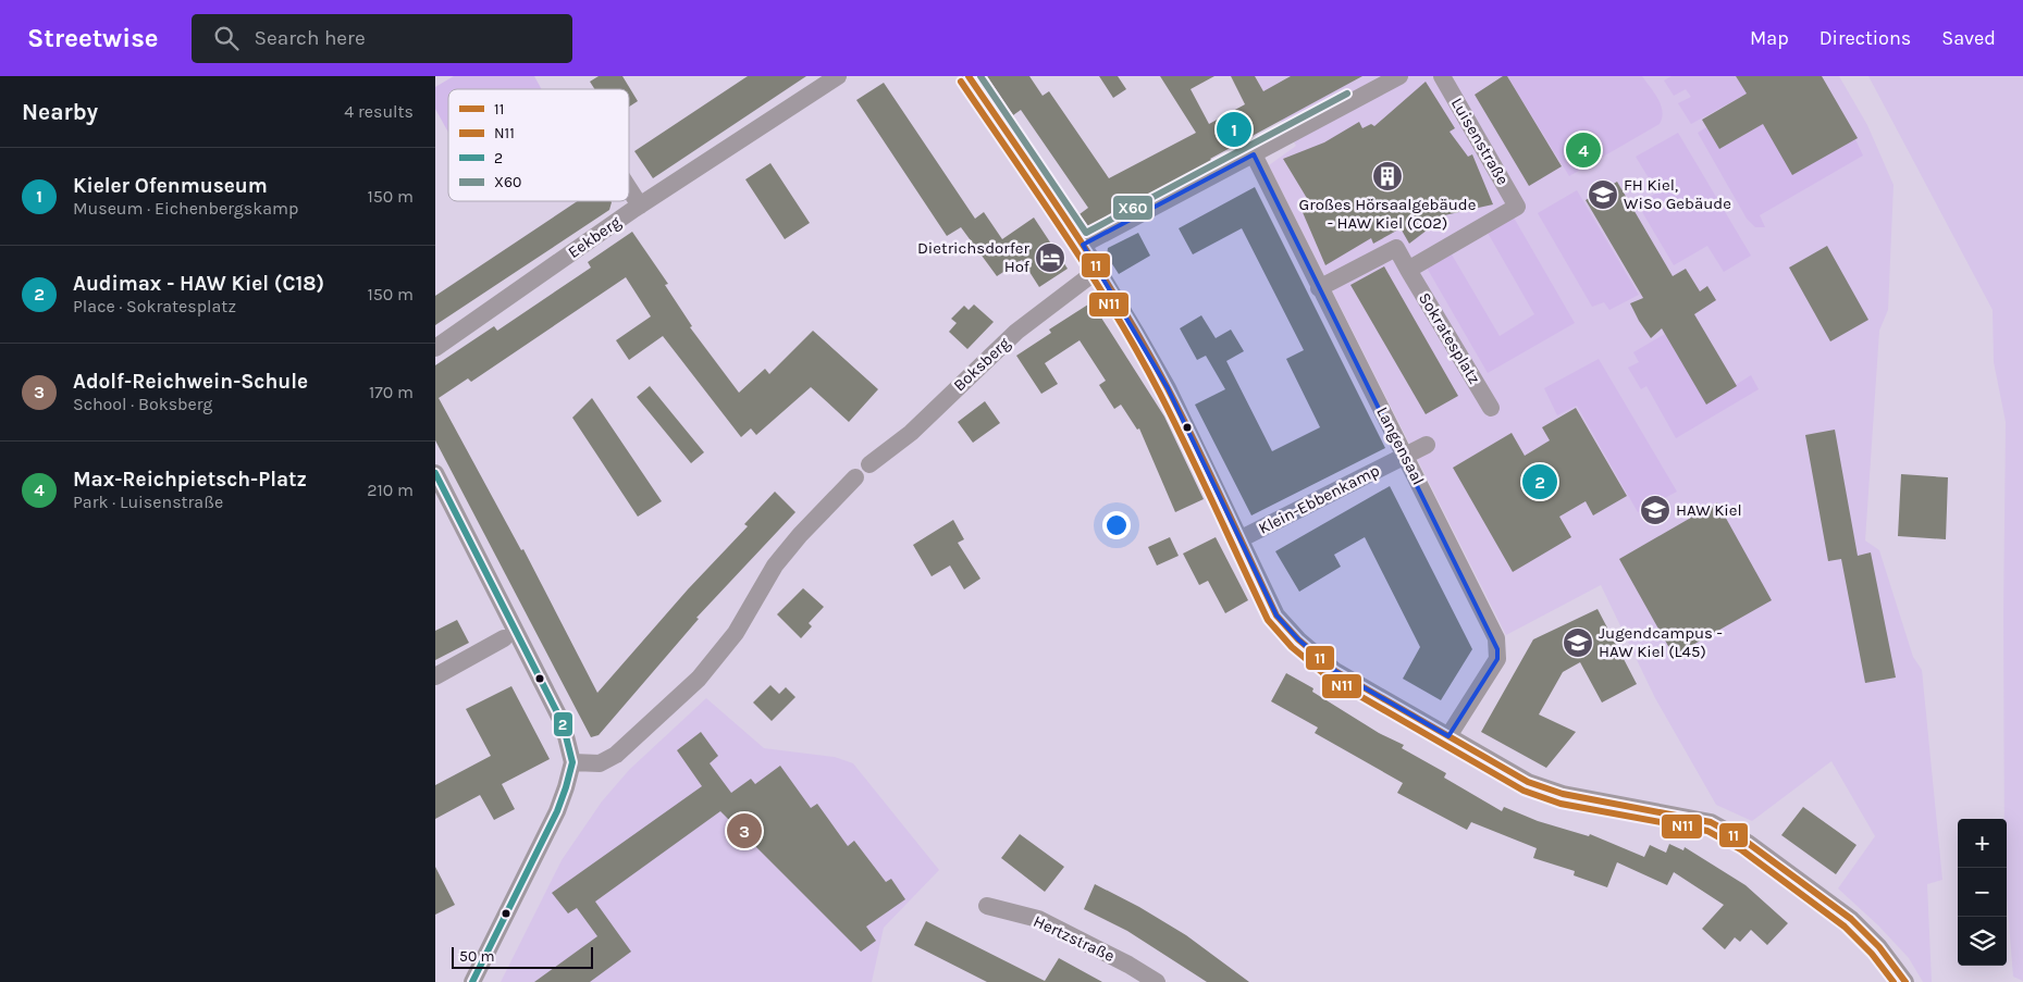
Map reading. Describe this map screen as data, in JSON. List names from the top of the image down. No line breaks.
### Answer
{"streets":{"street":["Luisenstraße","Eekberg","Sokratesplatz","Boksberg","Langensaal","Klein-Ebbenkamp","Hertzstraße"]},"crossings":[["Luisenstraße","Sokratesplatz"],["Sokratesplatz","Langensaal"],["Langensaal","Klein-Ebbenkamp"]],"places":{"building":["Großes Hörsaalgebäude - HAW Kiel (C02)"],"school or university":["FH Kiel, WiSo Gebäude","HAW Kiel","Jugendcampus - HAW Kiel (L45)"],"hotel":["Dietrichsdorfer Hof"]},"lines":["transit line 11","transit line X60","transit line N11","transit line 2"],"legend":["11","N11","2","X60"],"scale_bar":"50 m","page":{"header":"Streetwise","search":"Search here","nav":["Map","Directions","Saved"],"heading":["Nearby","4 results"],"pins":["1","4","2","3"],"list":[{"mark":"1","name":"Kieler Ofenmuseum","note":"Museum · Eichenbergskamp","value":"150 m"},{"mark":"2","name":"Audimax - HAW Kiel (C18)","note":"Place · Sokratesplatz","value":"150 m"},{"mark":"3","name":"Adolf-Reichwein-Schule","note":"School · Boksberg","value":"170 m"},{"mark":"4","name":"Max-Reichpietsch-Platz","note":"Park · Luisenstraße","value":"210 m"}],"map_buttons":["+","−"],"scale":"50 m"}}
